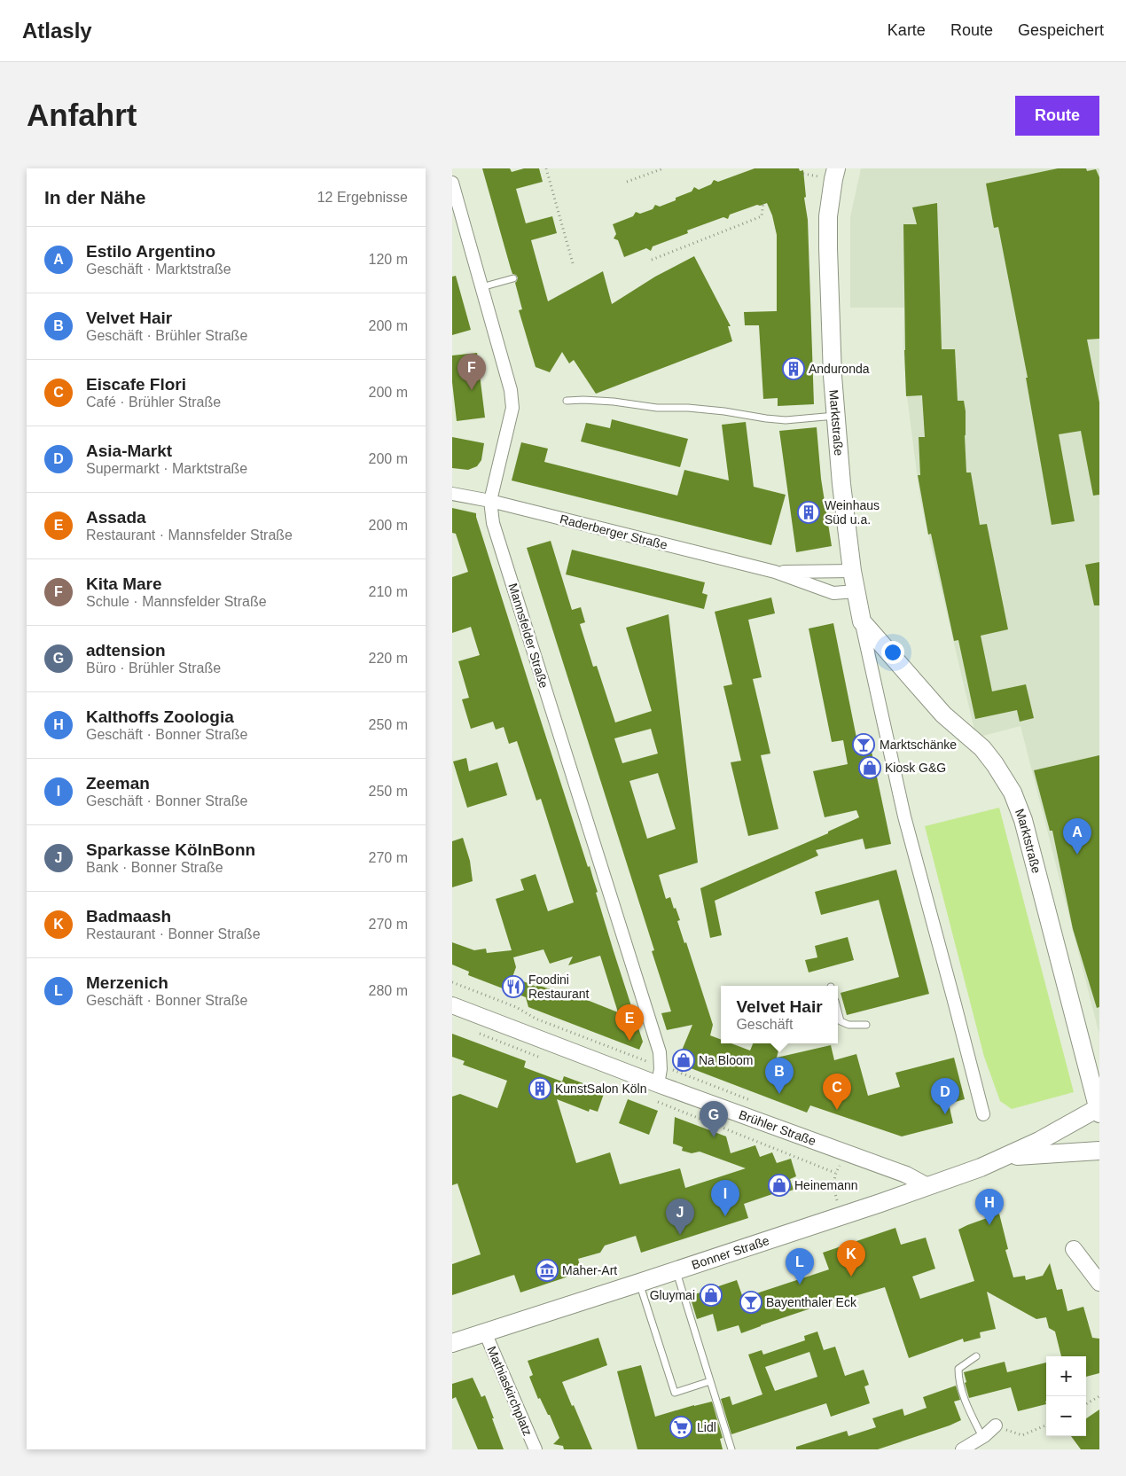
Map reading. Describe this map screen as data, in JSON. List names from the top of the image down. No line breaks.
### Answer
{"streets":{"main road":["Marktstraße","Bonner Straße"],"street":["Raderberger Straße","Mannsfelder Straße","Brühler Straße","Mathiaskirchplatz"]},"crossings":[["Marktstraße","Raderberger Straße"],["Marktstraße","Bonner Straße"],["Raderberger Straße","Mannsfelder Straße"],["Mannsfelder Straße","Brühler Straße"],["Brühler Straße","Bonner Straße"],["Bonner Straße","Mathiaskirchplatz"]],"places":{"building":["Anduronda","Weinhaus Süd u.a.","KunstSalon Köln"],"bar":["Marktschänke","Bayenthaler Eck"],"shop":["Kiosk G&G","Na Bloom","Heinemann","Gluymai"],"restaurant":["Foodini Restaurant"],"museum":["Maher-Art"],"supermarket":["Lidl"]},"page":{"header":"Atlasly","nav":["Karte","Route","Gespeichert"],"buttons":"Route","title":"Anfahrt","heading":["In der Nähe","12 Ergebnisse"],"list":[{"mark":"A","name":"Estilo Argentino","note":"Geschäft · Marktstraße","value":"120 m"},{"mark":"B","name":"Velvet Hair","note":"Geschäft · Brühler Straße","value":"200 m"},{"mark":"C","name":"Eiscafe Flori","note":"Café · Brühler Straße","value":"200 m"},{"mark":"D","name":"Asia-Markt","note":"Supermarkt · Marktstraße","value":"200 m"},{"mark":"E","name":"Assada","note":"Restaurant · Mannsfelder Straße","value":"200 m"},{"mark":"F","name":"Kita Mare","note":"Schule · Mannsfelder Straße","value":"210 m"},{"mark":"G","name":"adtension","note":"Büro · Brühler Straße","value":"220 m"},{"mark":"H","name":"Kalthoffs Zoologia","note":"Geschäft · Bonner Straße","value":"250 m"},{"mark":"I","name":"Zeeman","note":"Geschäft · Bonner Straße","value":"250 m"},{"mark":"J","name":"Sparkasse KölnBonn","note":"Bank · Bonner Straße","value":"270 m"},{"mark":"K","name":"Badmaash","note":"Restaurant · Bonner Straße","value":"270 m"},{"mark":"L","name":"Merzenich","note":"Geschäft · Bonner Straße","value":"280 m"}],"pins":["F","A","E","B","C","D","G","I","H","J","K","L"],"popup":["Velvet Hair","Geschäft"],"map_buttons":["+","−"]}}
